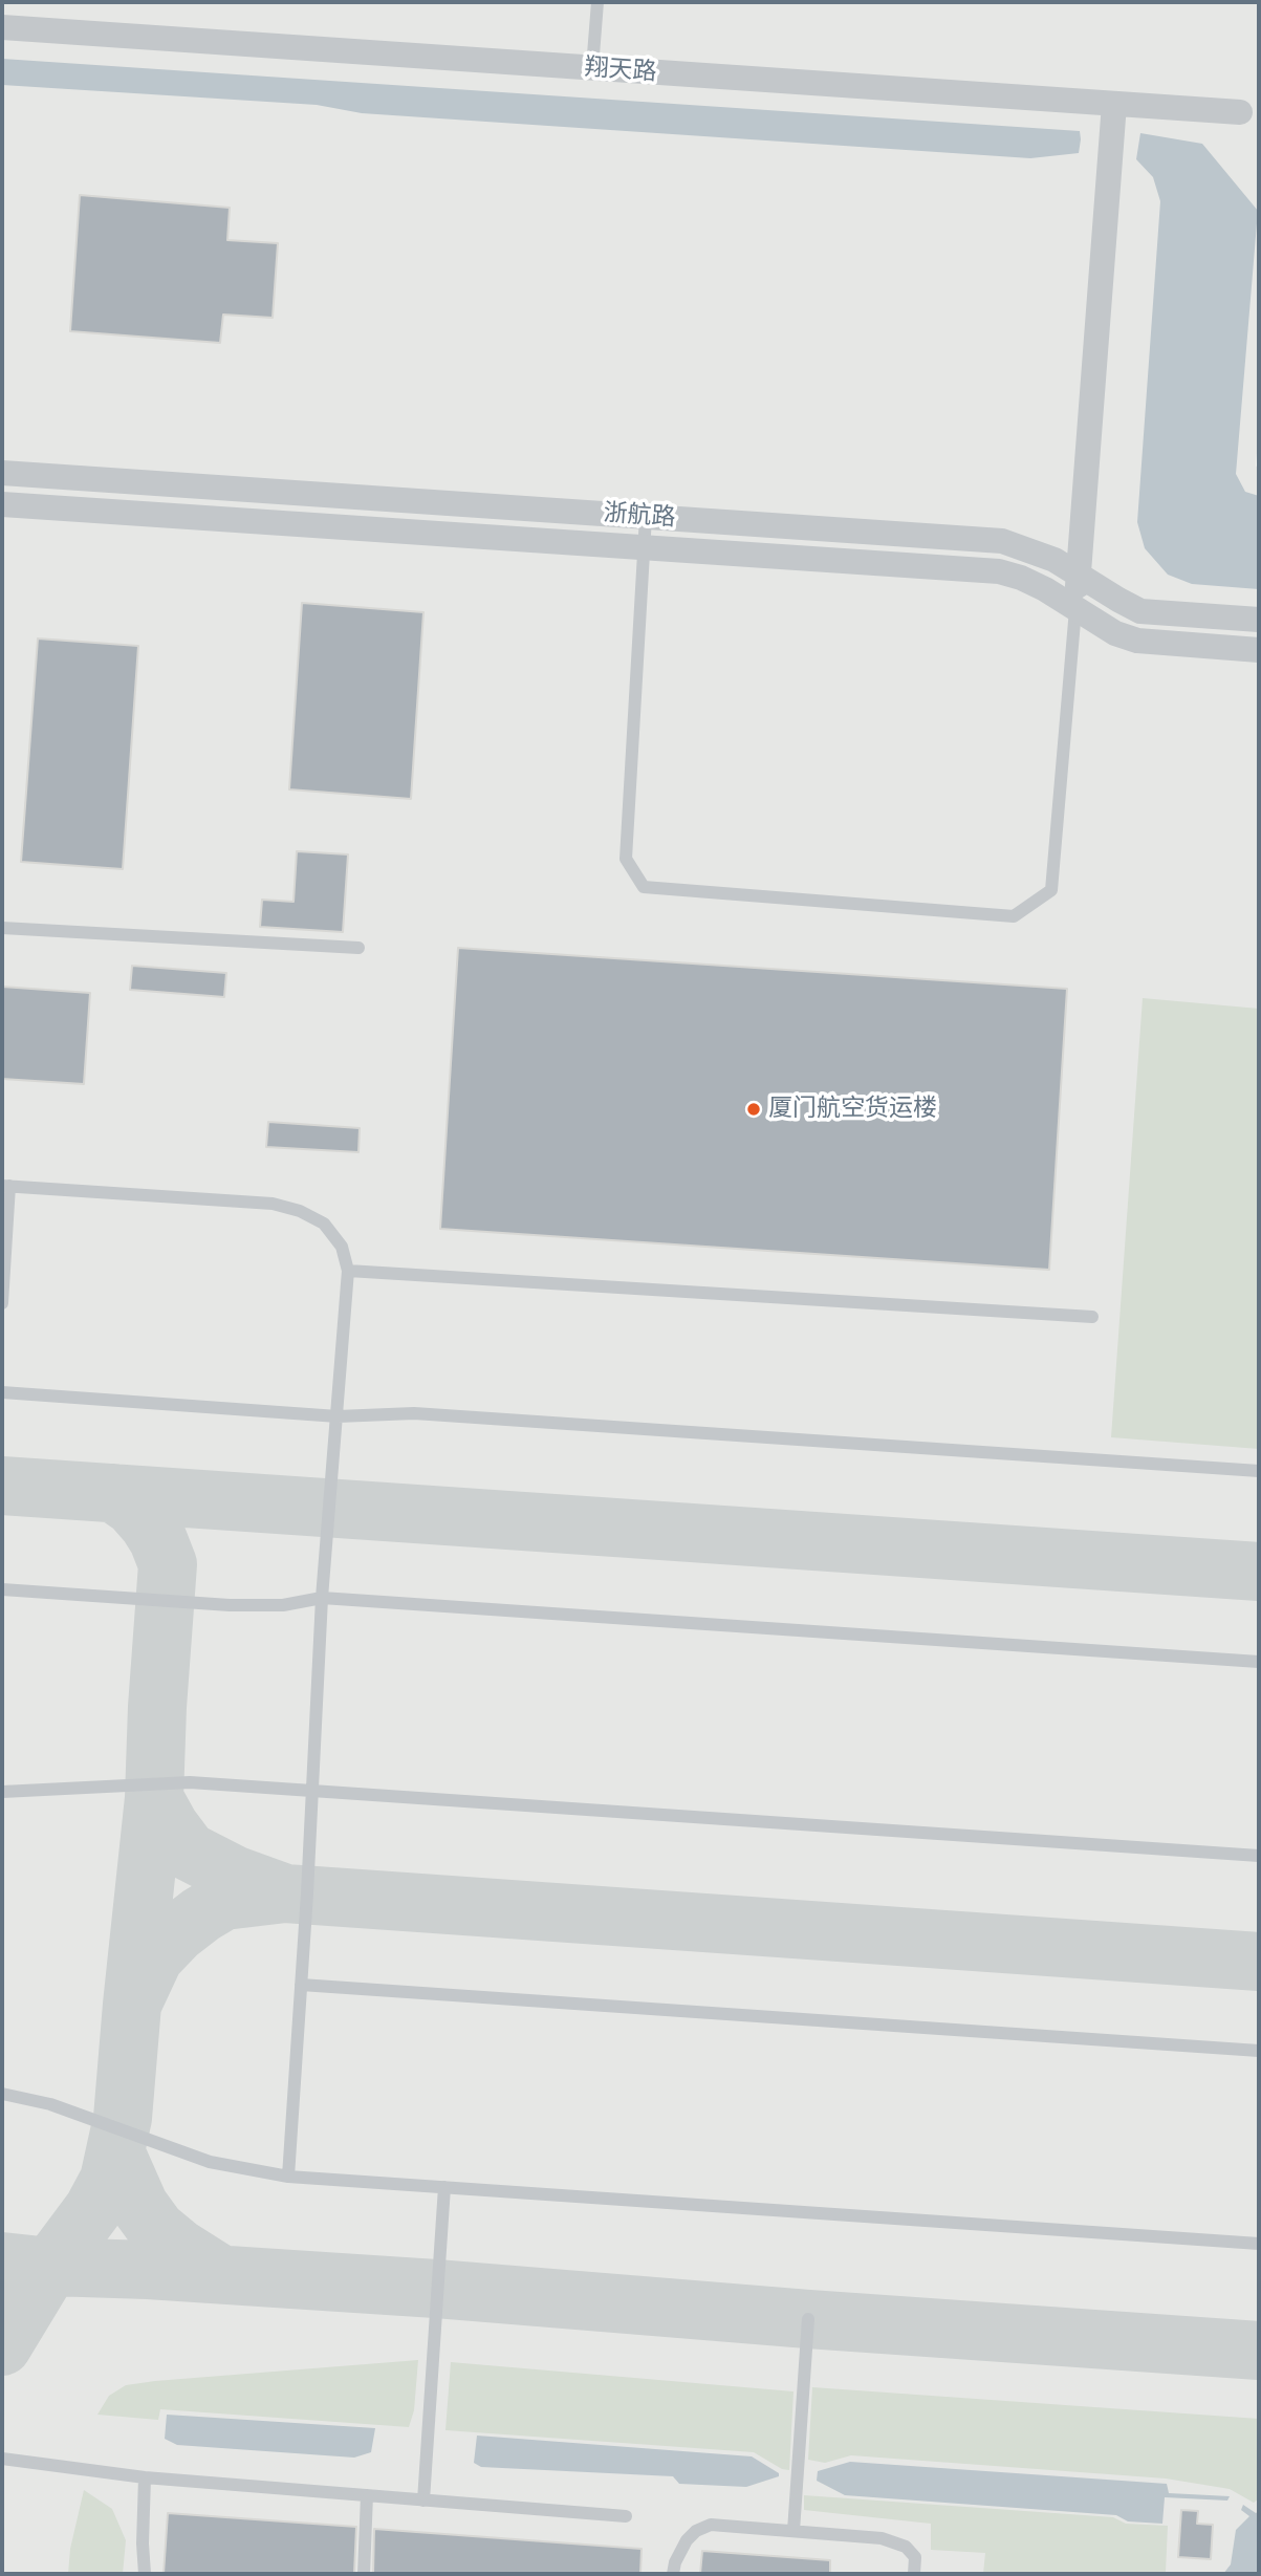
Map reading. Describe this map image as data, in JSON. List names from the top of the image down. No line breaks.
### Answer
{"streets":{"street":["翔天路","浙航路"]},"places":["厦门航空货运楼"]}
